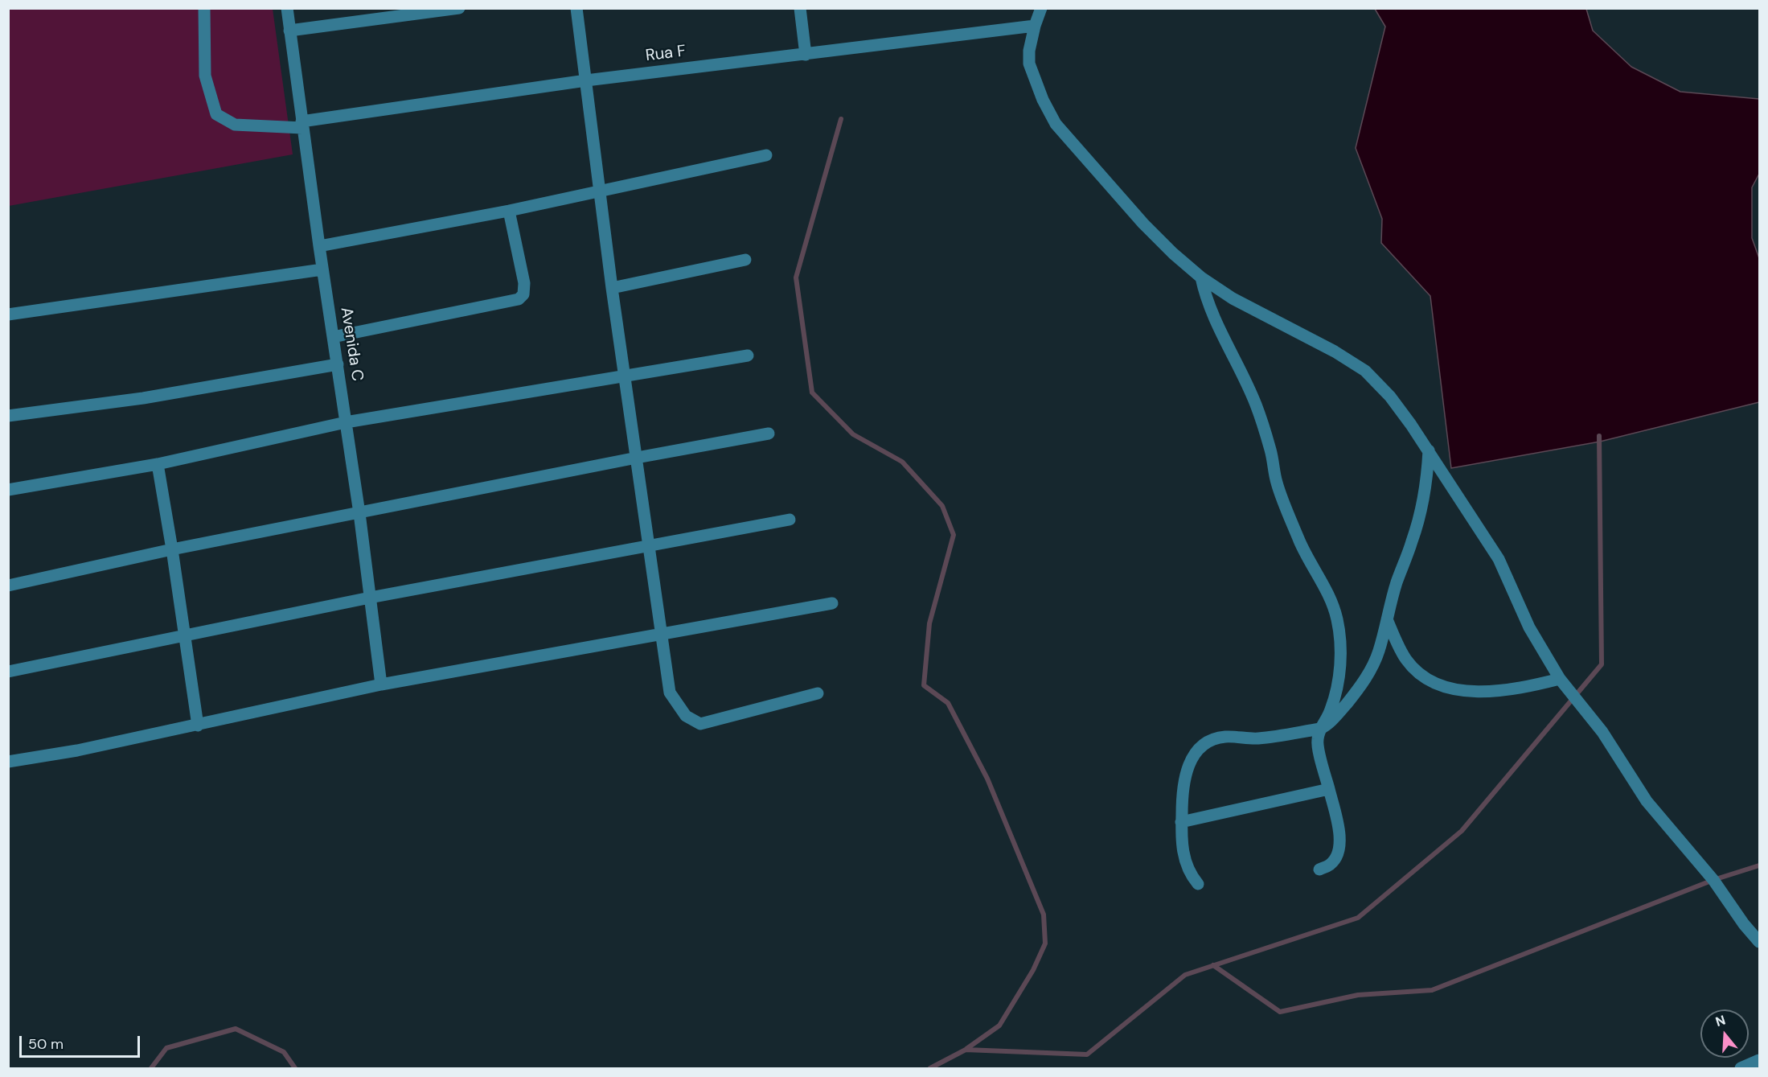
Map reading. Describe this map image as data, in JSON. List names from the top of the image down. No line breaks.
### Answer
{"streets":{"street":["Rua F","Avenida C"]},"crossings":[["Rua F","Avenida C"]],"scale_bar":"50 m","north":"top"}
